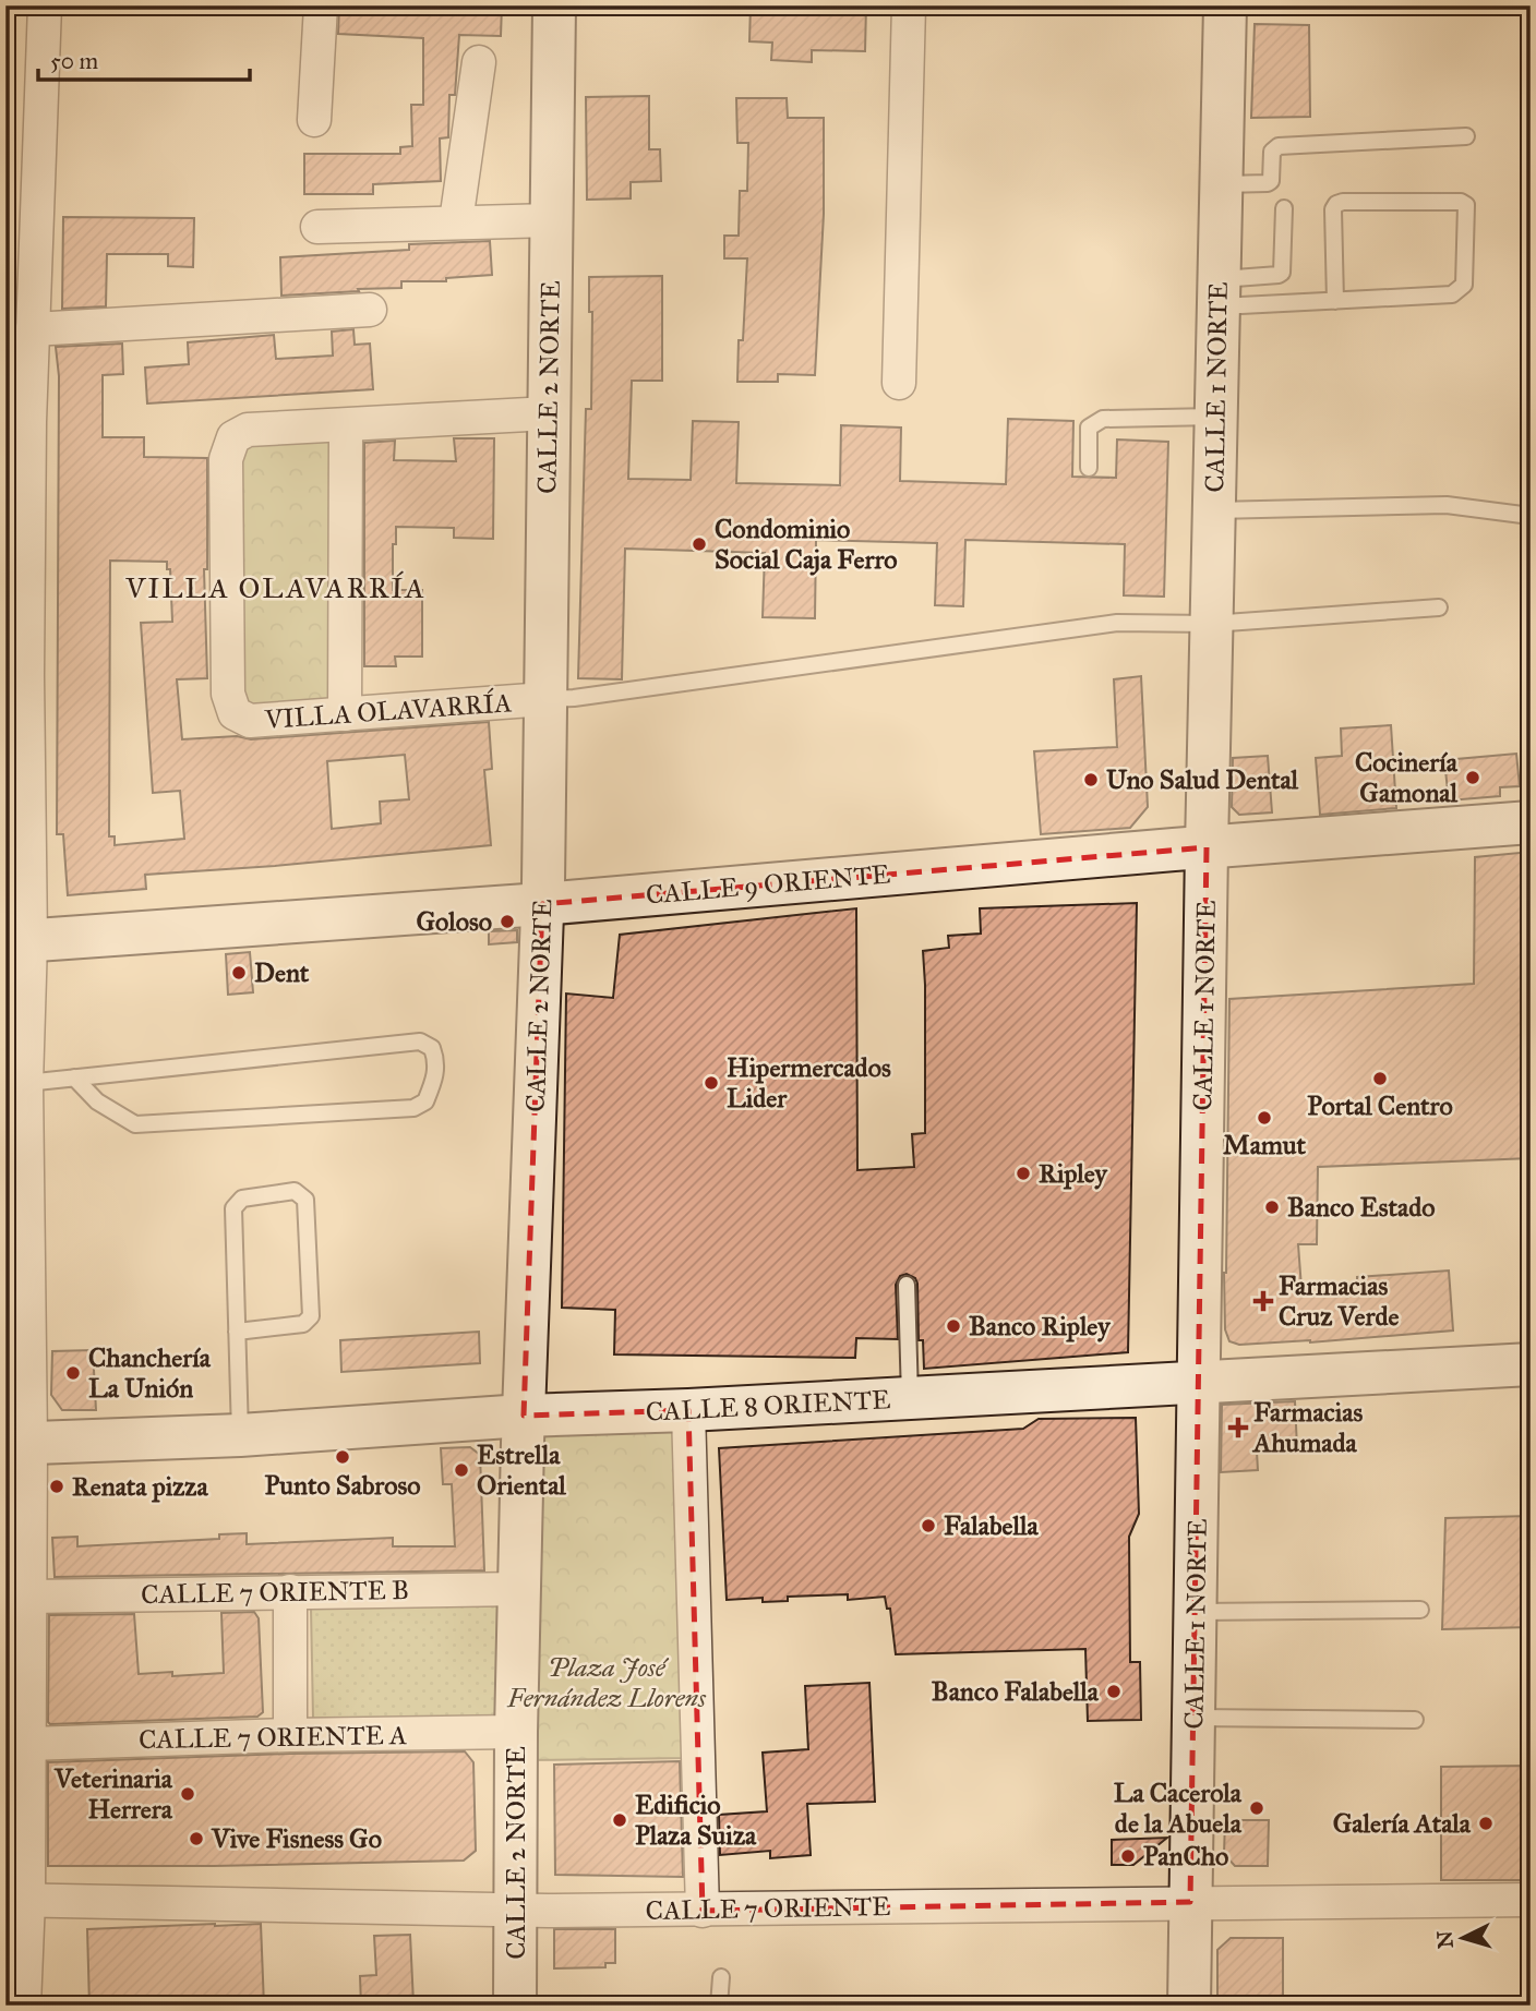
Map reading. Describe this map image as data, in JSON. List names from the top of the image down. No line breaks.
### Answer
{"streets":{"street":["CALLE 2 NORTE","CALLE 1 NORTE","VILLA OLAVARRÍA","CALLE 9 ORIENTE","CALLE 8 ORIENTE","CALLE 7 ORIENTE B","CALLE 7 ORIENTE A","CALLE 7 ORIENTE"]},"crossings":[["CALLE 2 NORTE","VILLA OLAVARRÍA"],["CALLE 2 NORTE","CALLE 9 ORIENTE"],["CALLE 2 NORTE","CALLE 8 ORIENTE"],["CALLE 2 NORTE","CALLE 7 ORIENTE B"],["CALLE 2 NORTE","CALLE 7 ORIENTE A"],["CALLE 2 NORTE","CALLE 7 ORIENTE"],["CALLE 1 NORTE","CALLE 9 ORIENTE"],["CALLE 1 NORTE","CALLE 8 ORIENTE"],["CALLE 1 NORTE","CALLE 7 ORIENTE"]],"districts":["VILLA OLAVARRÍA"],"parks":["Plaza José Fernández Llorens"],"places":{"other":["Condominio Social Caja Ferro","Cocinería Gamonal","Uno Salud Dental","Goloso","Dent","Portal Centro","Hipermercados Lider","Mamut","Ripley","Banco Estado","Banco Ripley","Chanchería La Unión","Punto Sabroso","Estrella Oriental","Renata pizza","Falabella","Banco Falabella","Veterinaria Herrera","La Cacerola de la Abuela","Edificio Plaza Suiza","Galería Atala","Vive Fisness Go","PanCho"],"health":["Farmacias Cruz Verde","Farmacias Ahumada"]},"scale_bar":"50 m","north":"left"}
